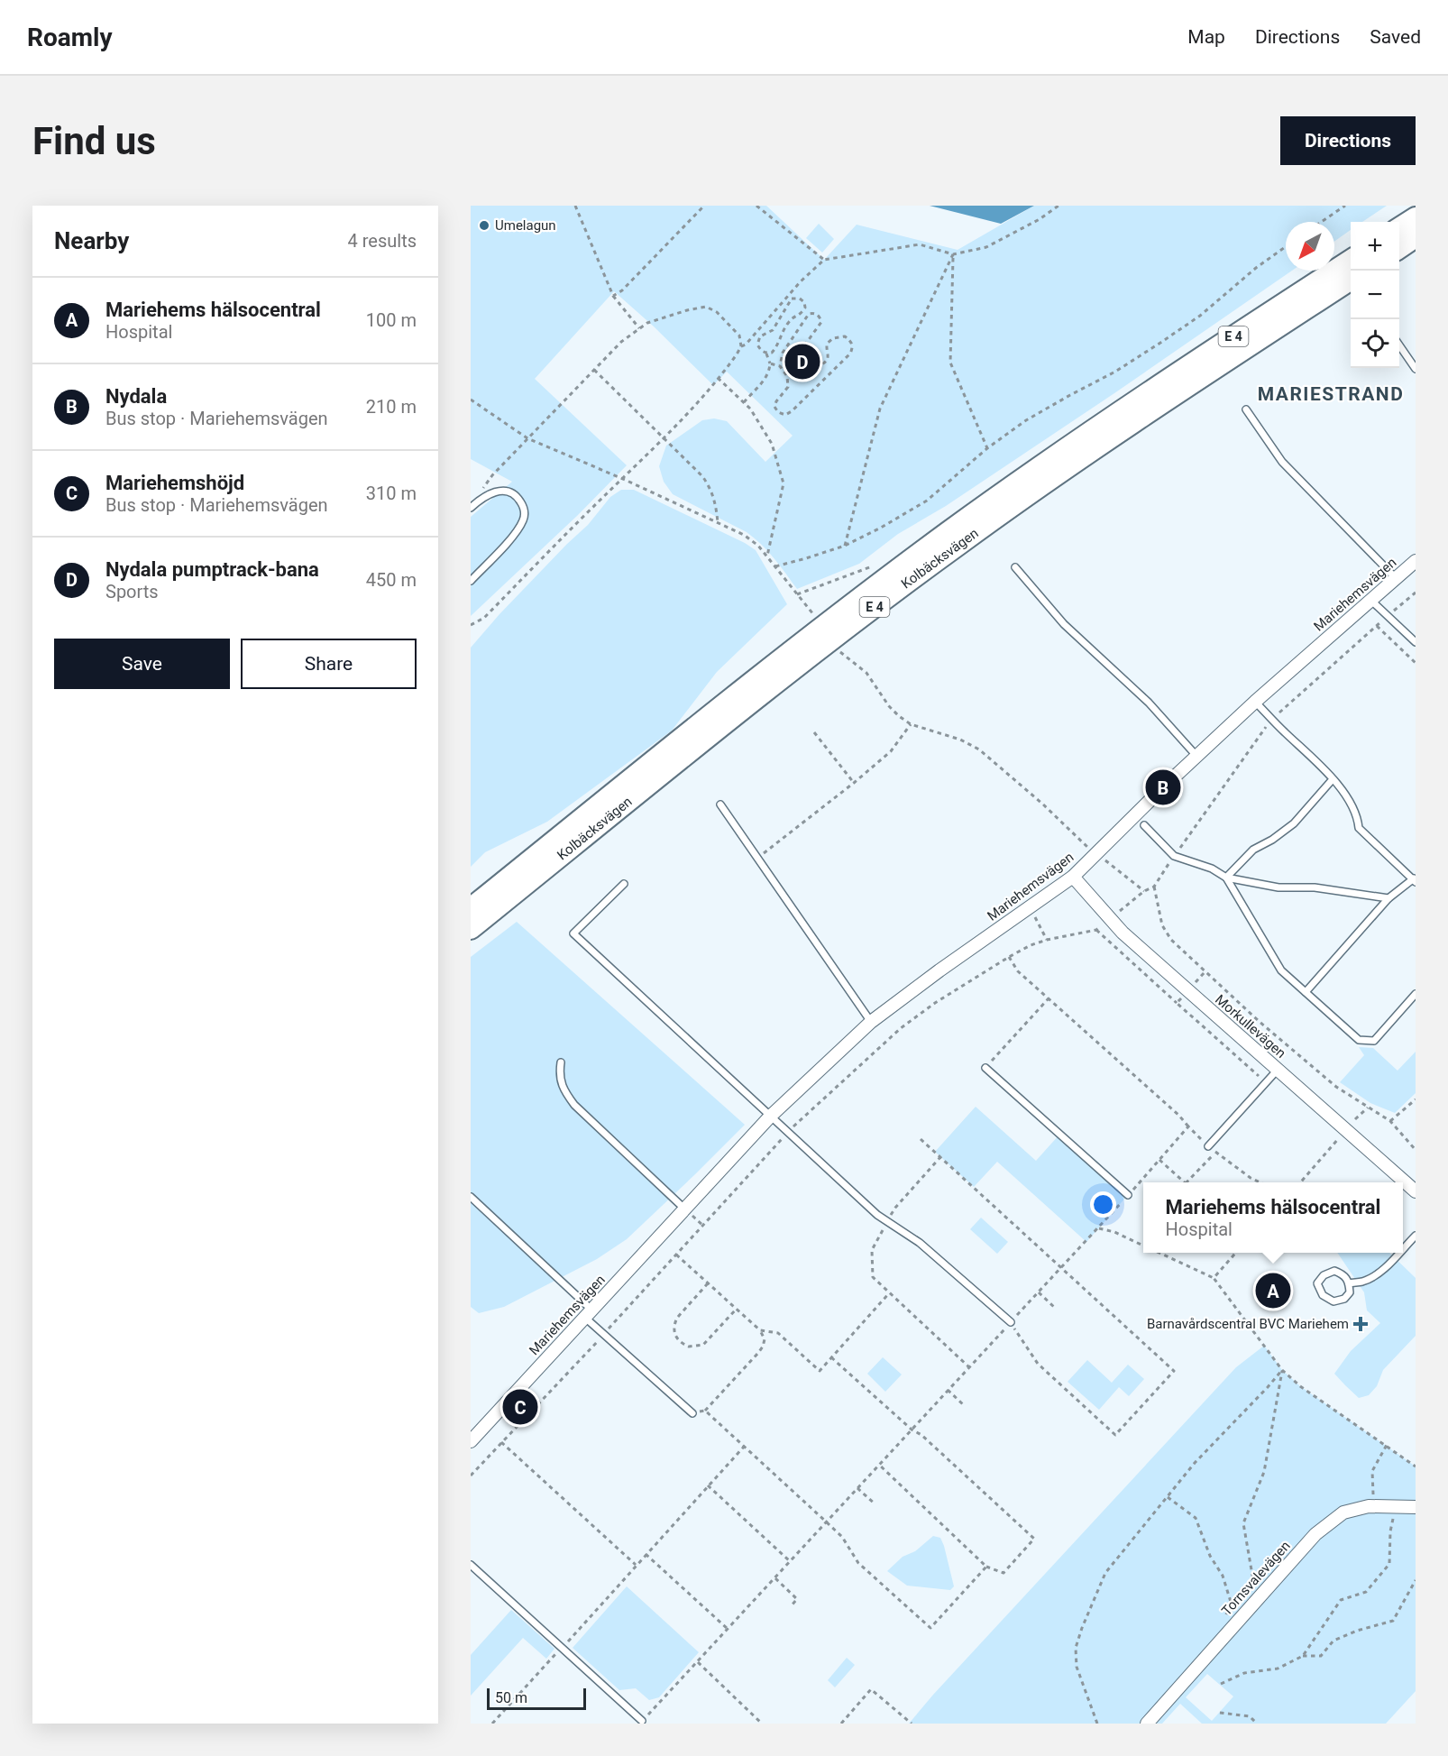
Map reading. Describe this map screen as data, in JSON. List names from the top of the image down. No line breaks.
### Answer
{"streets":{"highway":["E 4","Kolbäcksvägen"],"street":["Mariehemsvägen","Morkullevägen","Tornsvalevägen"]},"crossings":[["Mariehemsvägen","Morkullevägen"]],"districts":["MARIESTRAND"],"places":{"other":["Umelagun"],"health":["Barnavårdscentral BVC Mariehem"]},"scale_bar":"50 m","north":"bottom left","page":{"header":"Roamly","nav":["Map","Directions","Saved"],"buttons":["Directions",["Save","Share"]],"title":"Find us","heading":["Nearby","4 results"],"map_buttons":["+","−"],"list":[{"mark":"A","name":"Mariehems hälsocentral","note":"Hospital","value":"100 m"},{"mark":"B","name":"Nydala","note":"Bus stop · Mariehemsvägen","value":"210 m"},{"mark":"C","name":"Mariehemshöjd","note":"Bus stop · Mariehemsvägen","value":"310 m"},{"mark":"D","name":"Nydala pumptrack-bana","note":"Sports","value":"450 m"}],"pins":["D","B","A","C"],"popup":["Mariehems hälsocentral","Hospital"],"scale":"50 m"}}
